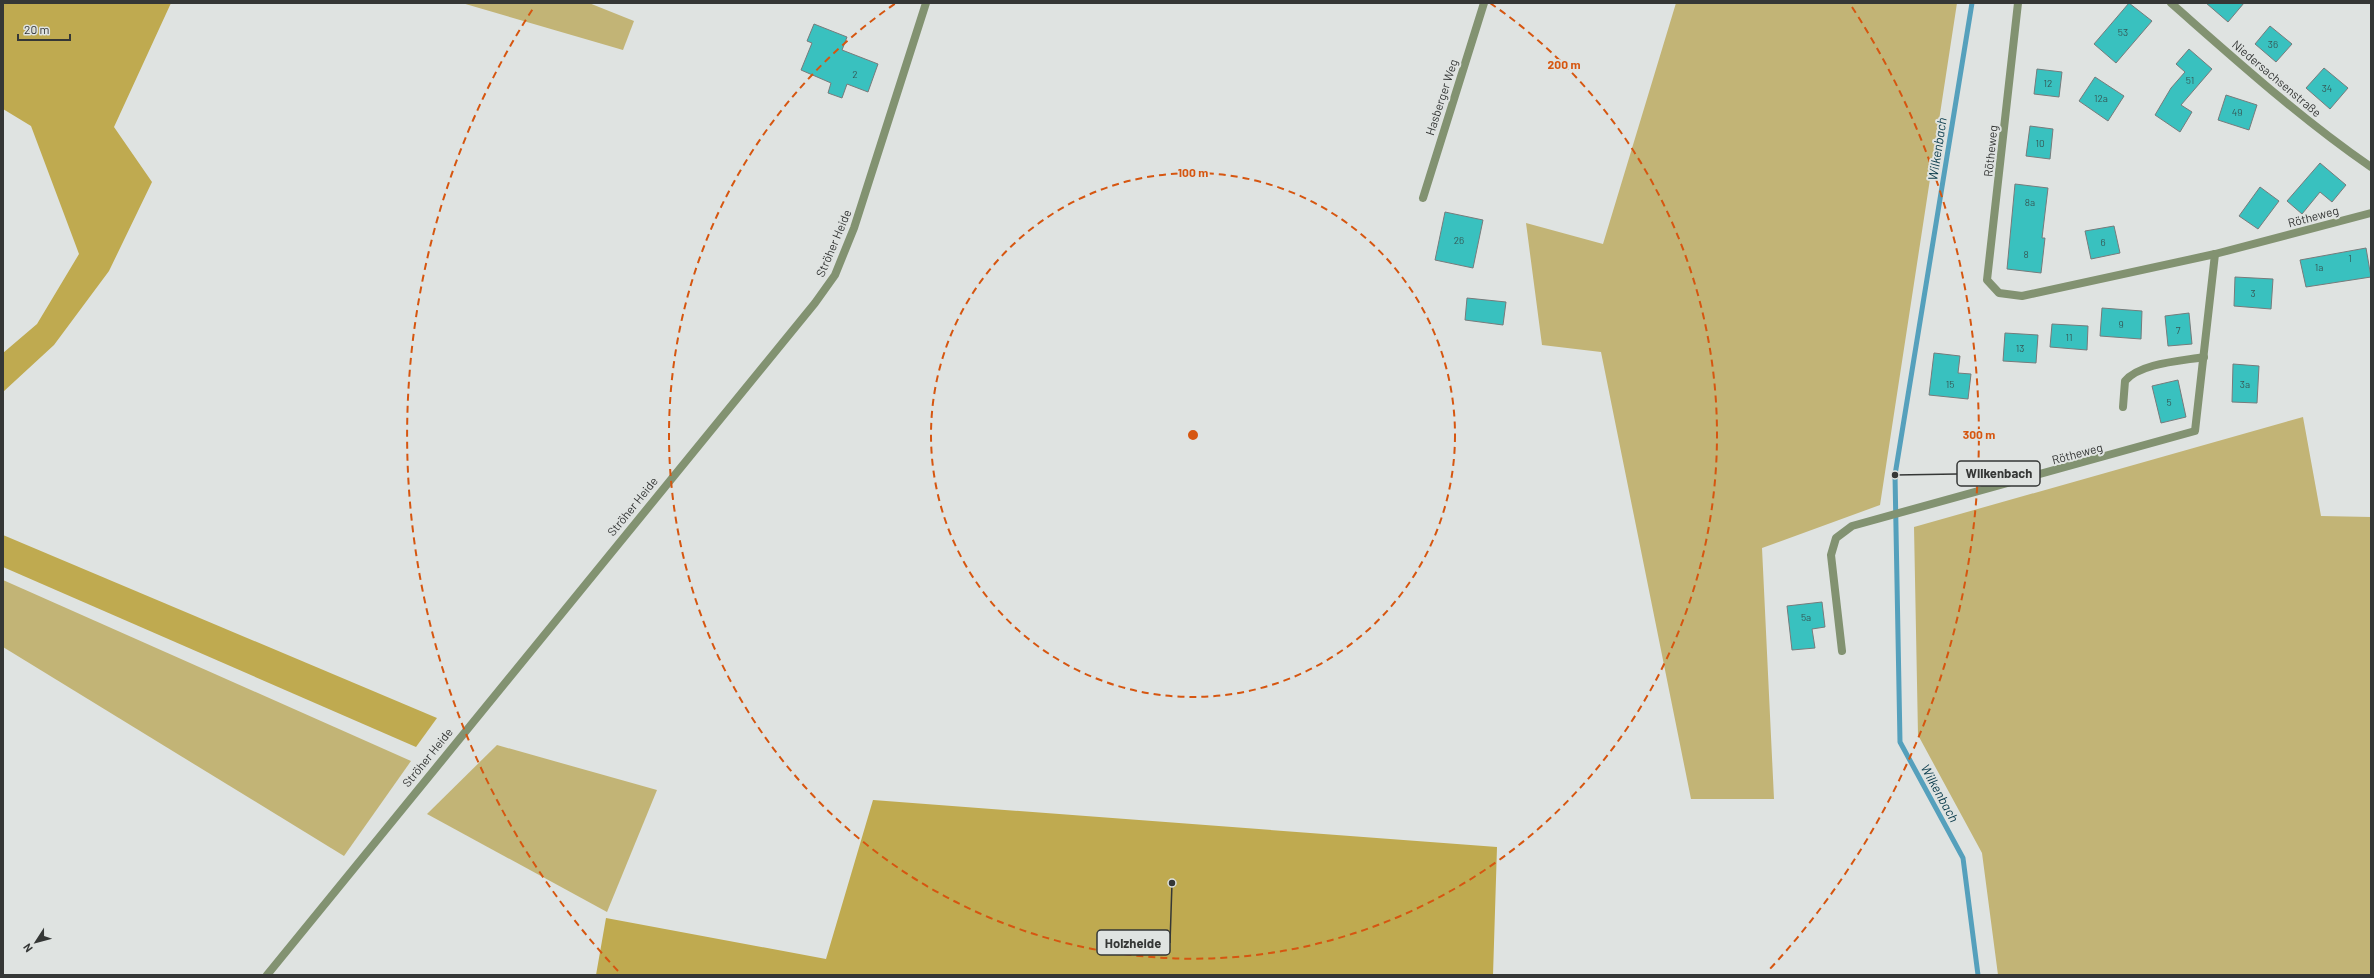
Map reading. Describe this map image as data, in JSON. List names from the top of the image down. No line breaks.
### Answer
{"streets":{"street":["Niedersachsenstraße","Hasberger Weg","Rötheweg","Ströher Heide"]},"water":["Wilkenbach"],"places":["Wilkenbach","Holzheide"],"house_numbers":["53","36","2","51","12","34","12a","49","10","8a","26","6","8","1","1a","3","9","7","11","13","15","3a","5","5a"],"scale_bar":"20 m","north":"bottom left","rings":["200 m","100 m","300 m"]}
